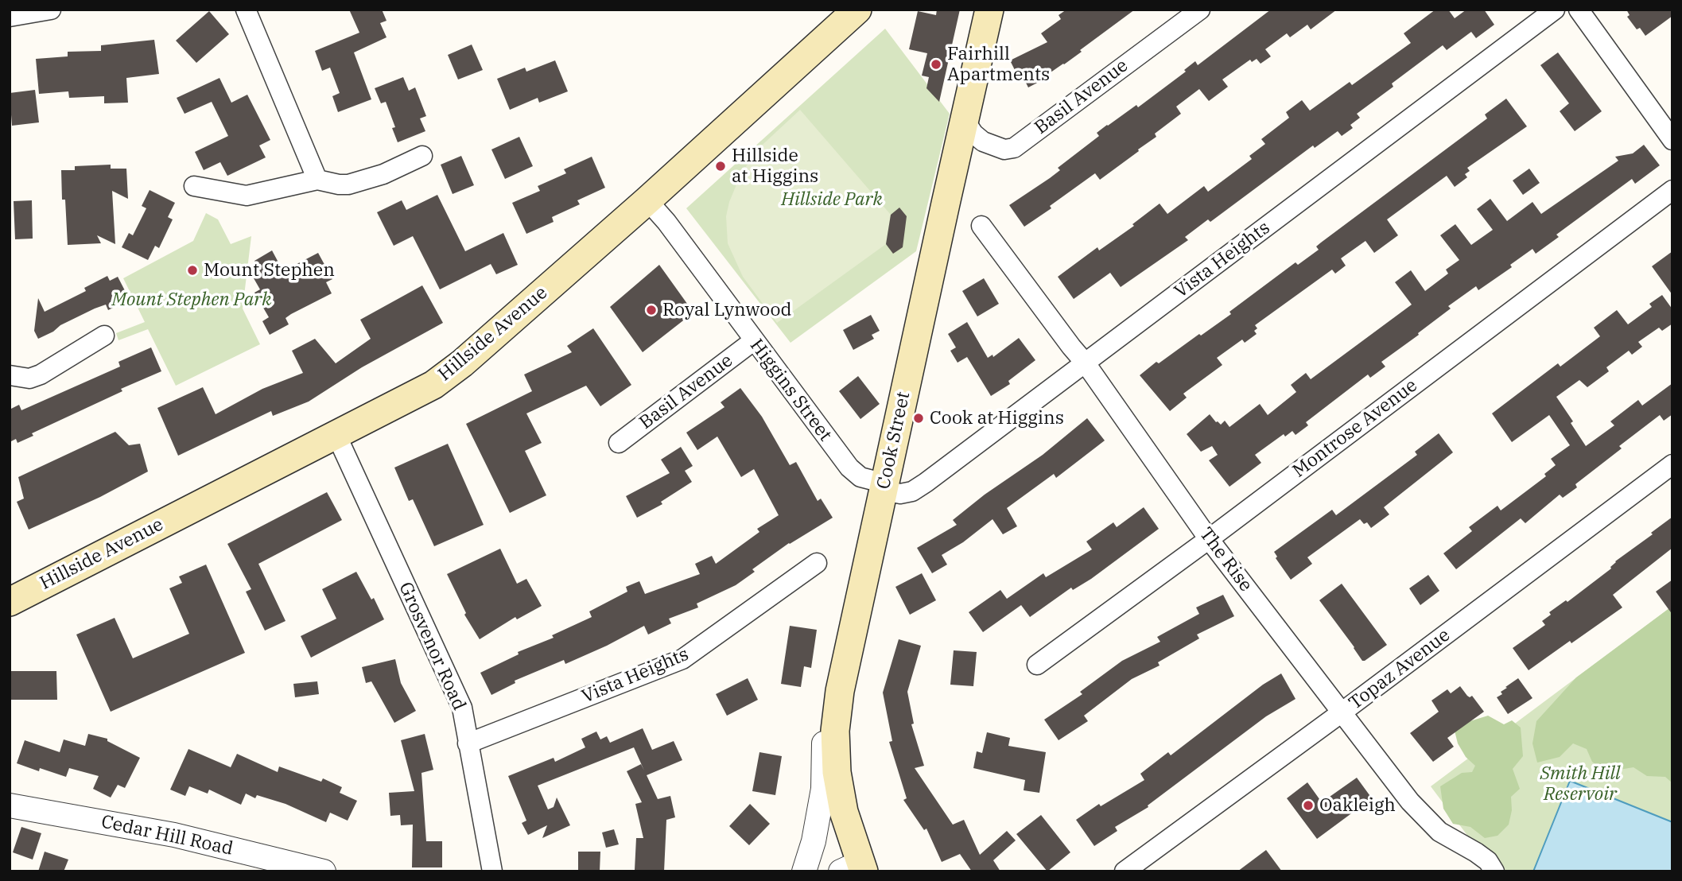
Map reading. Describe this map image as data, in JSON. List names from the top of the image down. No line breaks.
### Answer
{"streets":{"main road":["Hillside Avenue","Cook Street"],"street":["Basil Avenue","Vista Heights","Higgins Street","Montrose Avenue","The Rise","Grosvenor Road","Topaz Avenue","Cedar Hill Road"]},"crossings":[["Basil Avenue","Higgins Street"],["Basil Avenue","Cook Street"],["Vista Heights","Higgins Street"],["Vista Heights","Cook Street"],["Vista Heights","The Rise"],["Vista Heights","Grosvenor Road"],["Hillside Avenue","Higgins Street"],["Hillside Avenue","Grosvenor Road"],["Higgins Street","Cook Street"],["Montrose Avenue","The Rise"],["The Rise","Topaz Avenue"]],"parks":["Hillside Park","Mount Stephen Park","Smith Hill Reservoir"],"places":["Fairhill Apartments","Hillside at Higgins","Mount Stephen","Royal Lynwood","Cook at Higgins","Oakleigh"]}
